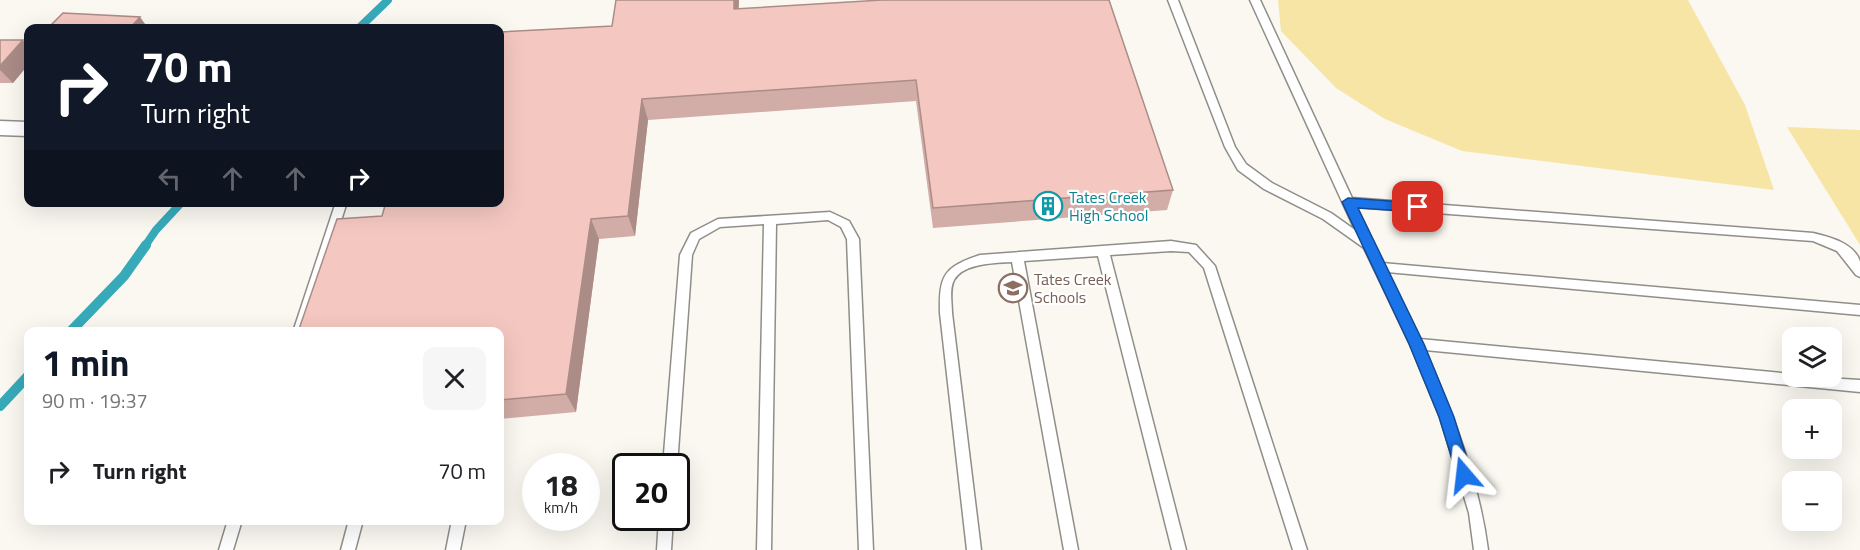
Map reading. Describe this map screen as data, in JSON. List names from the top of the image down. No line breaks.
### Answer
{"places":{"building":["Tates Creek High School"],"school or university":["Tates Creek Schools"]},"page":{"turn":["70 m","Turn right"],"map_buttons":["+","−"],"heading":["1 min","90 m · 19:37"],"list":[{"name":"Turn right","value":"70 m"}],"speed":"18 km/h","limit":"20"}}
